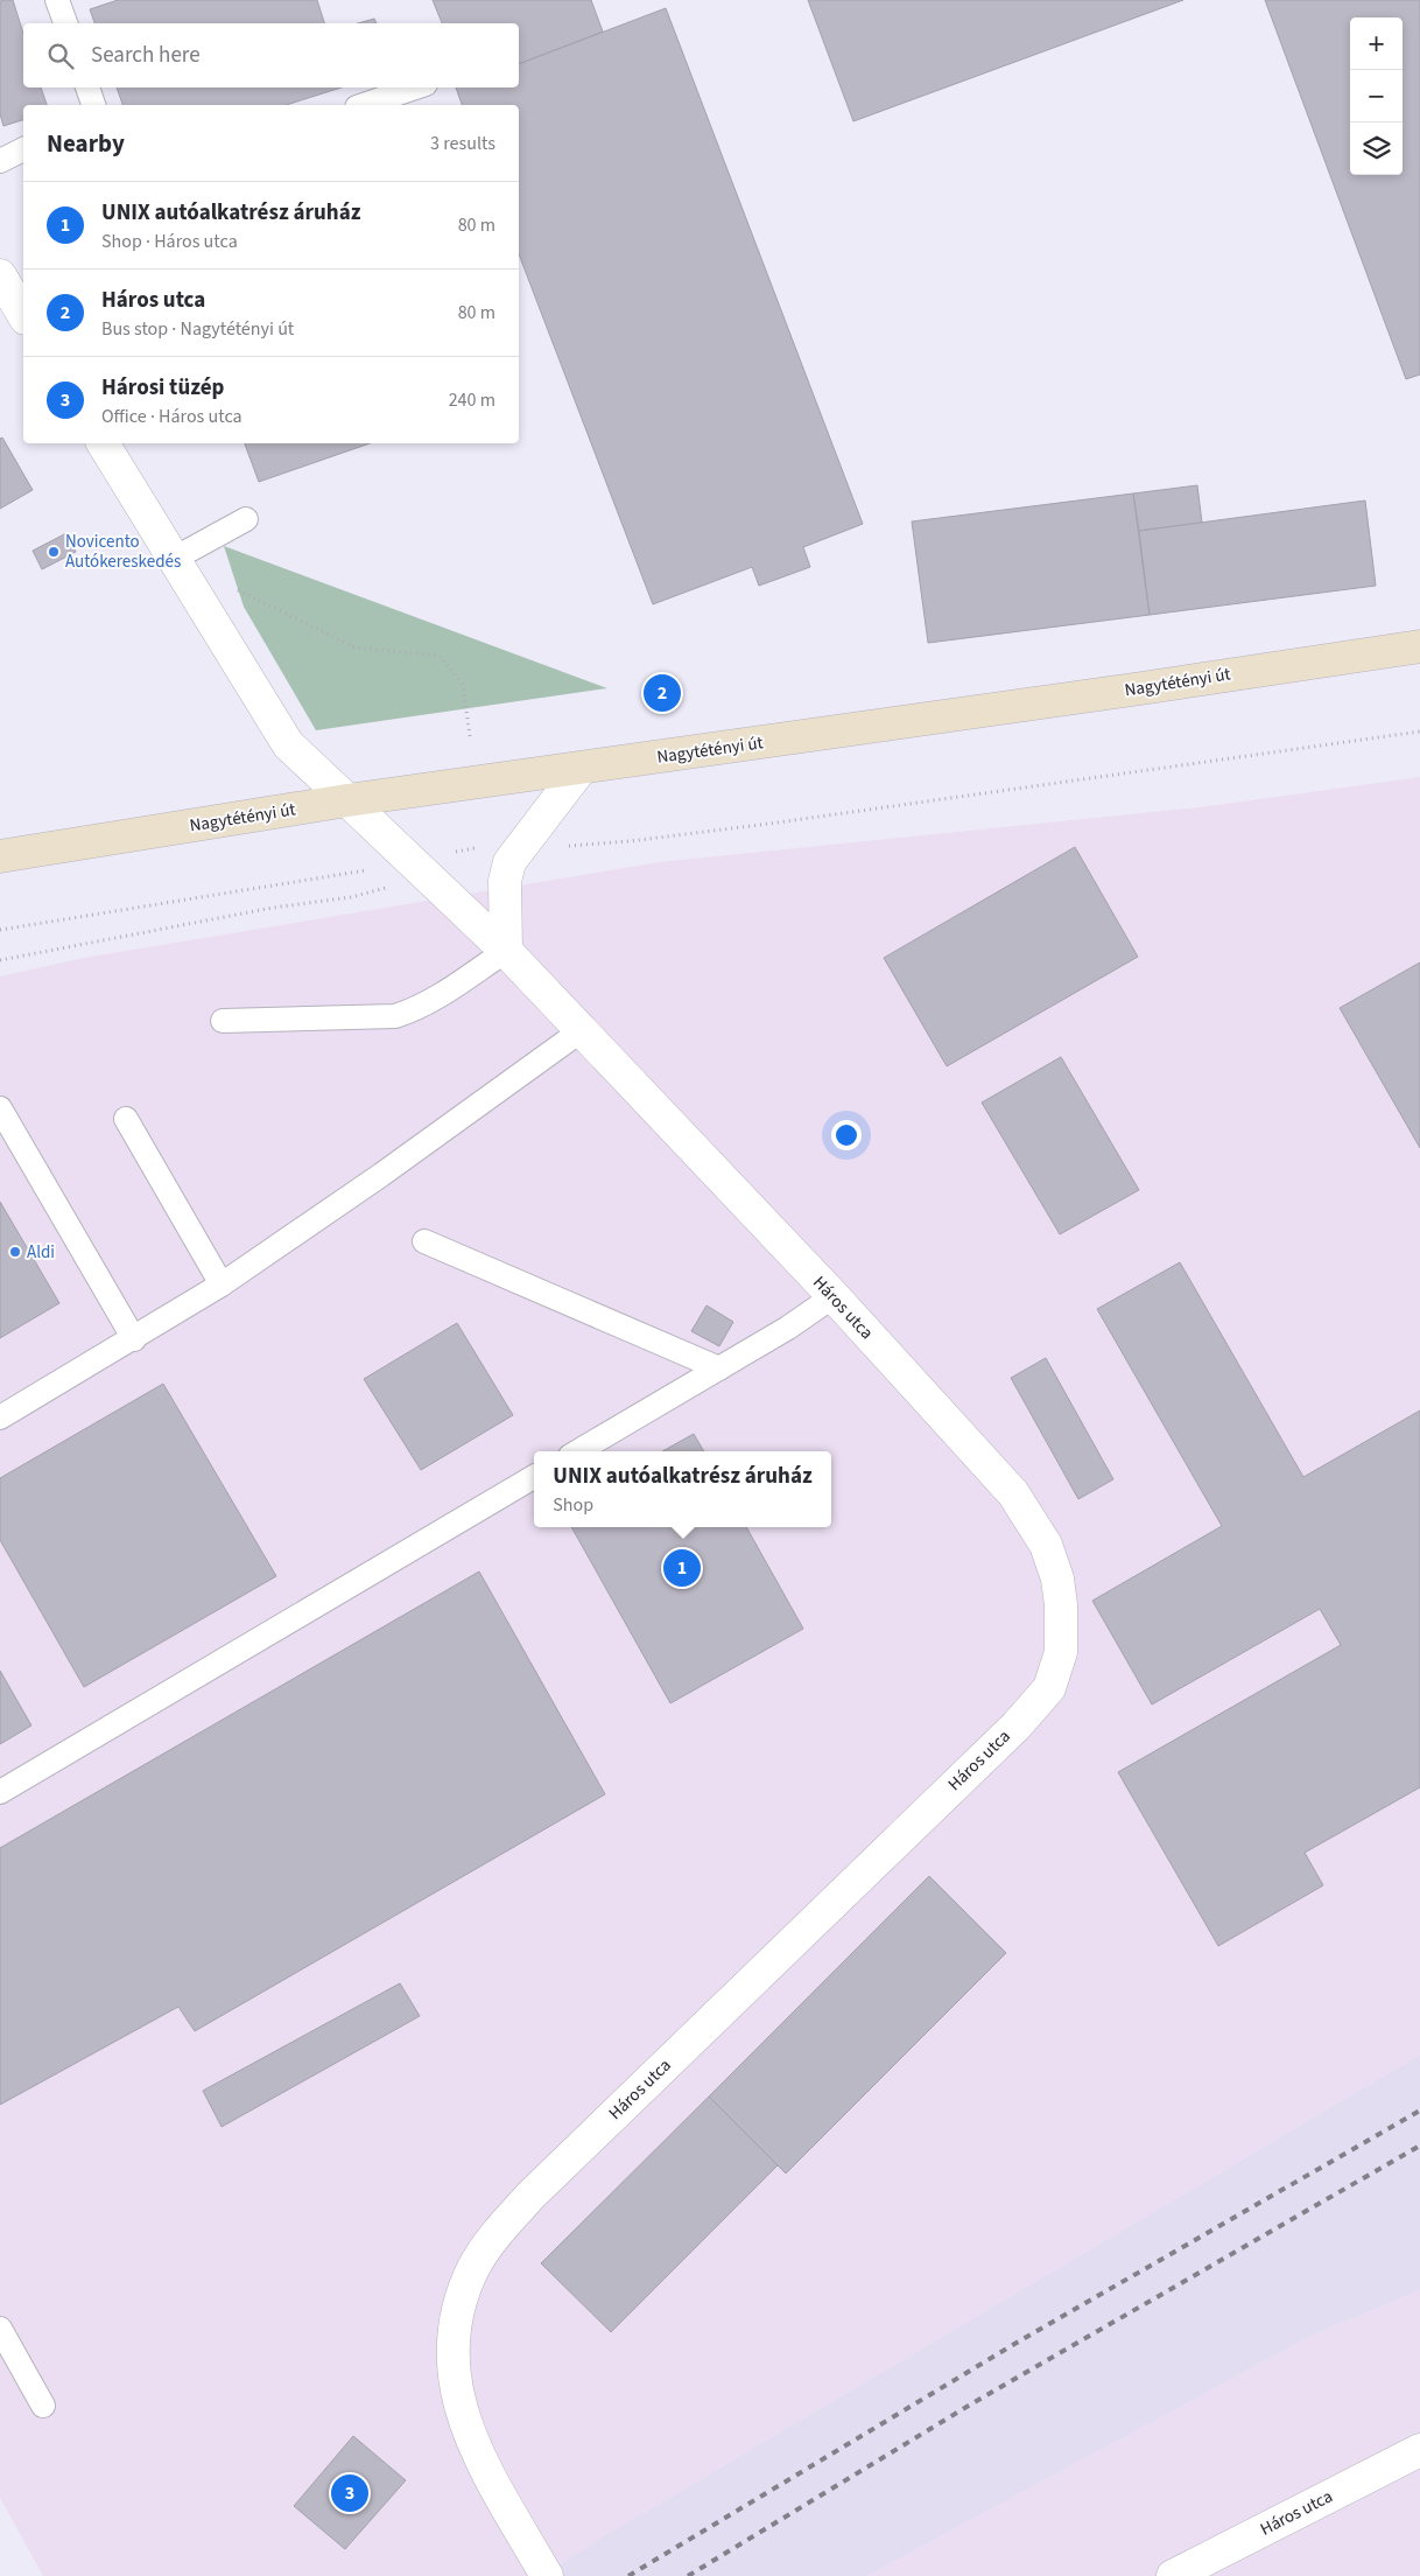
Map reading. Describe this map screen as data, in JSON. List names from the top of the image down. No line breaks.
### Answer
{"streets":{"main road":["Nagytétényi út"],"street":["Háros utca"]},"crossings":[["Nagytétényi út","Háros utca"]],"places":["Novicento Autókereskedés","Aldi"],"page":{"map_buttons":["+","−"],"search":"Search here","heading":["Nearby","3 results"],"list":[{"mark":"1","name":"UNIX autóalkatrész áruház","note":"Shop · Háros utca","value":"80 m"},{"mark":"2","name":"Háros utca","note":"Bus stop · Nagytétényi út","value":"80 m"},{"mark":"3","name":"Hárosi tüzép","note":"Office · Háros utca","value":"240 m"}],"pins":["2","1","3"],"popup":["UNIX autóalkatrész áruház","Shop"]}}
